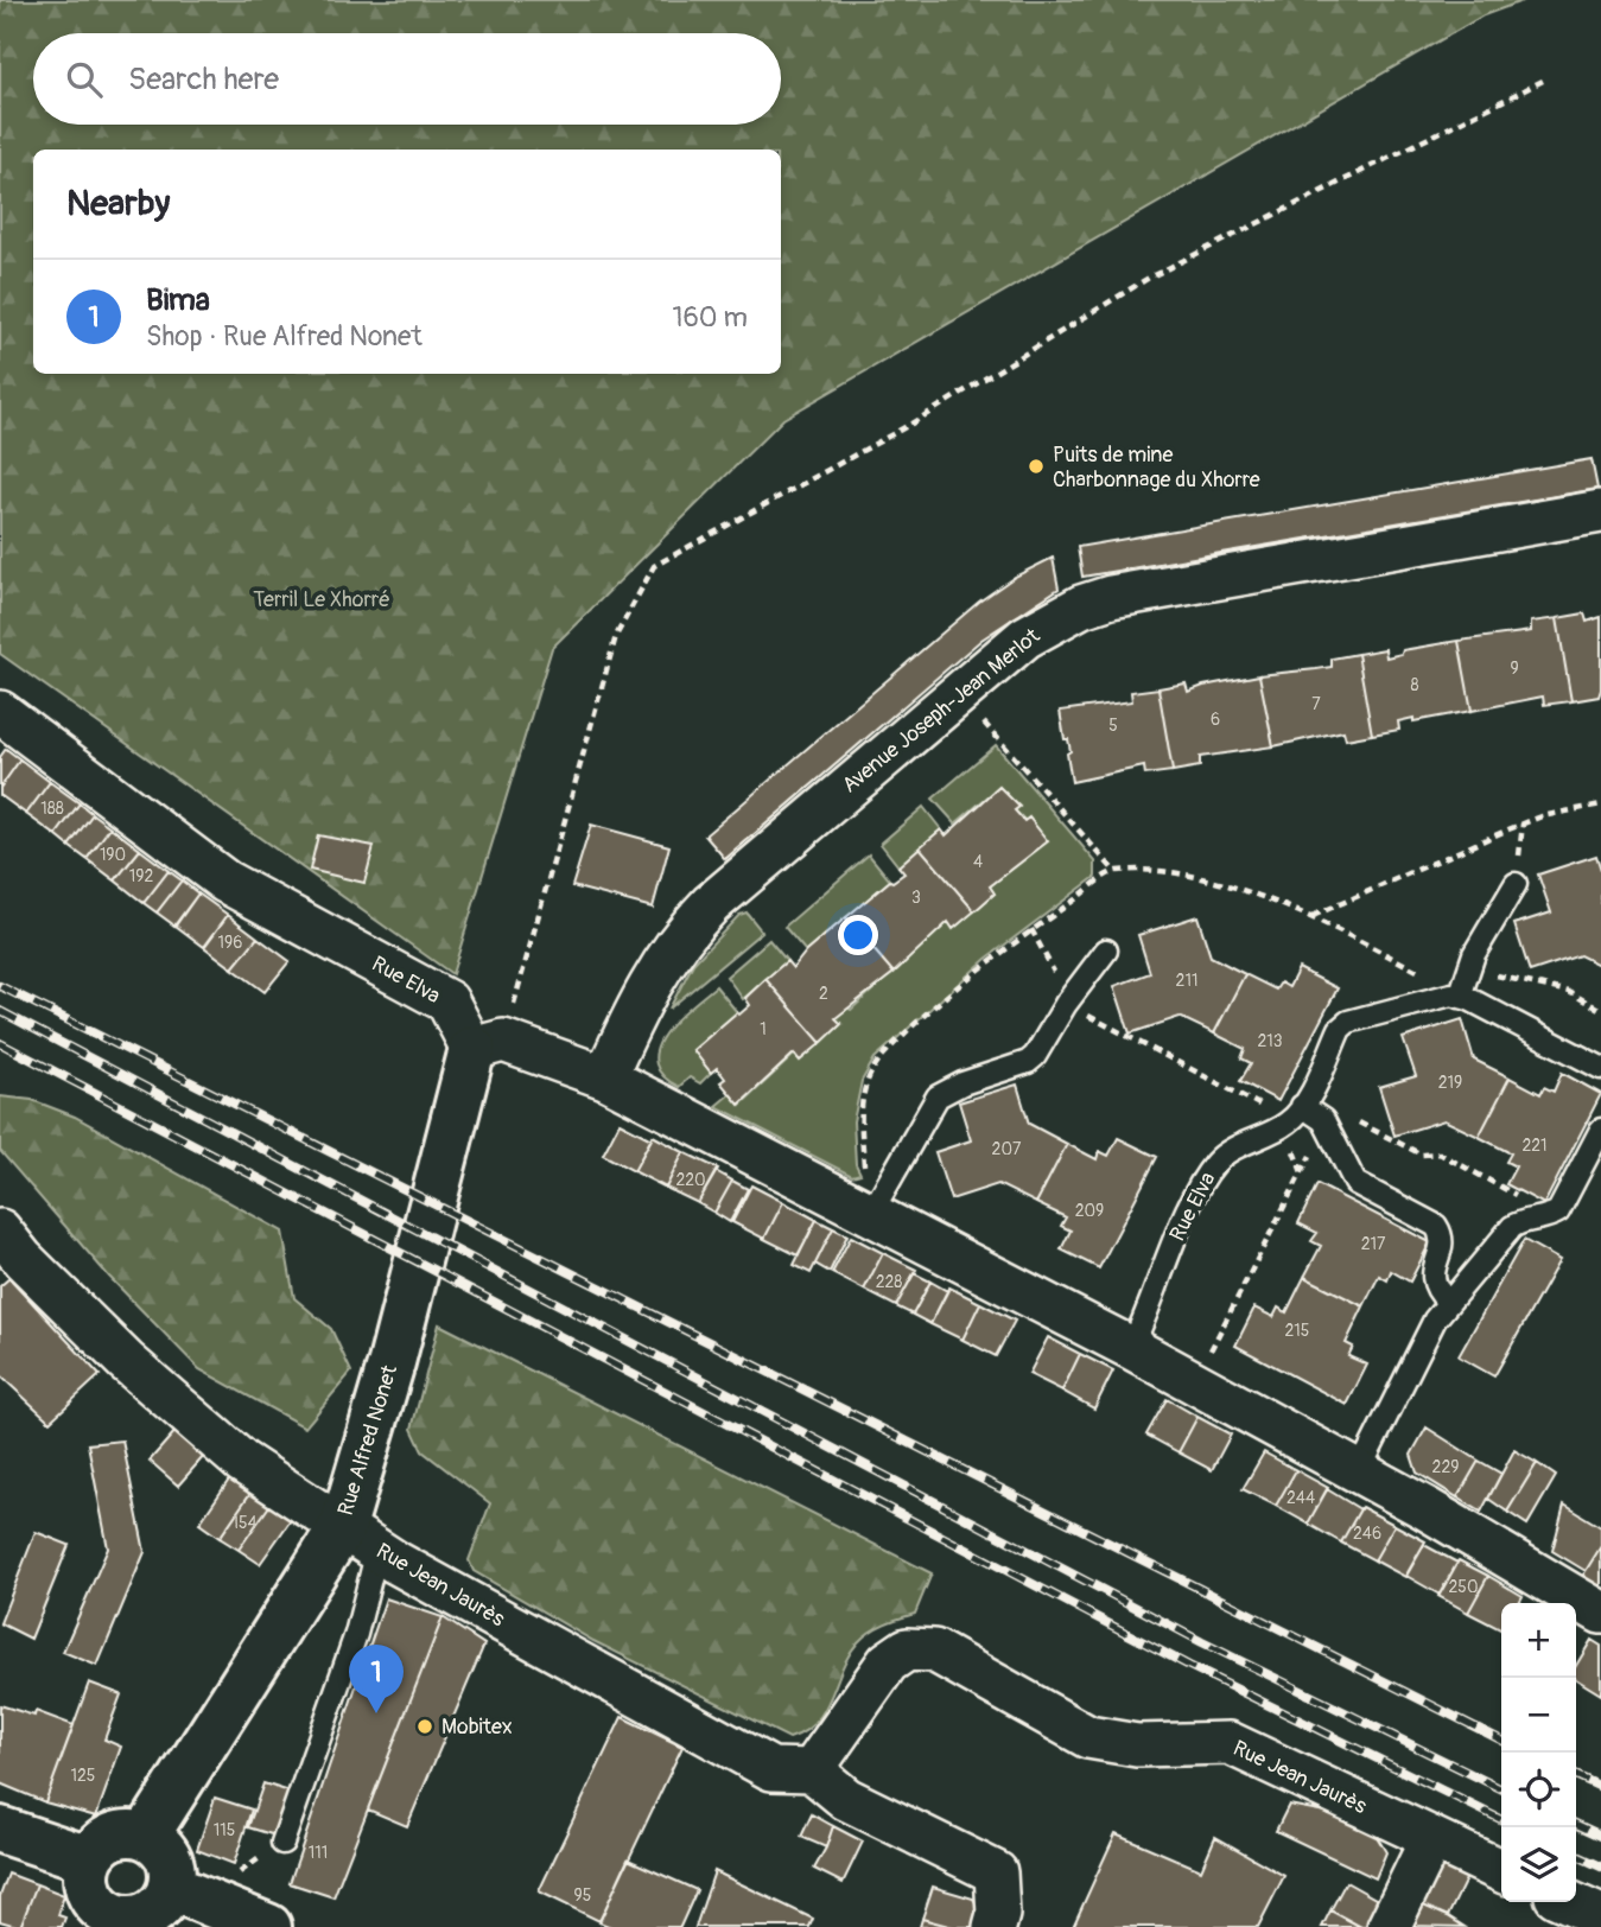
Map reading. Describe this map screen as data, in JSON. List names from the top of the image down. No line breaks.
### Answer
{"streets":{"street":["Avenue Joseph-Jean Merlot","Rue Elva","Rue Alfred Nonet","Rue Jean Jaurès"]},"crossings":[["Rue Elva","Rue Alfred Nonet"],["Rue Alfred Nonet","Rue Jean Jaurès"]],"parks":["Terril Le Xhorré"],"places":["Puits de mine Charbonnage du Xhorre","Mobitex"],"house_numbers":["9","8","7","6","5","188","190","4","192","3","196","211","2","1","213","219","221","207","220","209","217","228","215","229","244","154","246","250","125","115","111","95"],"page":{"search":"Search here","heading":"Nearby","list":[{"mark":"1","name":"Bima","note":"Shop · Rue Alfred Nonet","value":"160 m"}],"map_buttons":["+","−"],"pins":"1"}}
